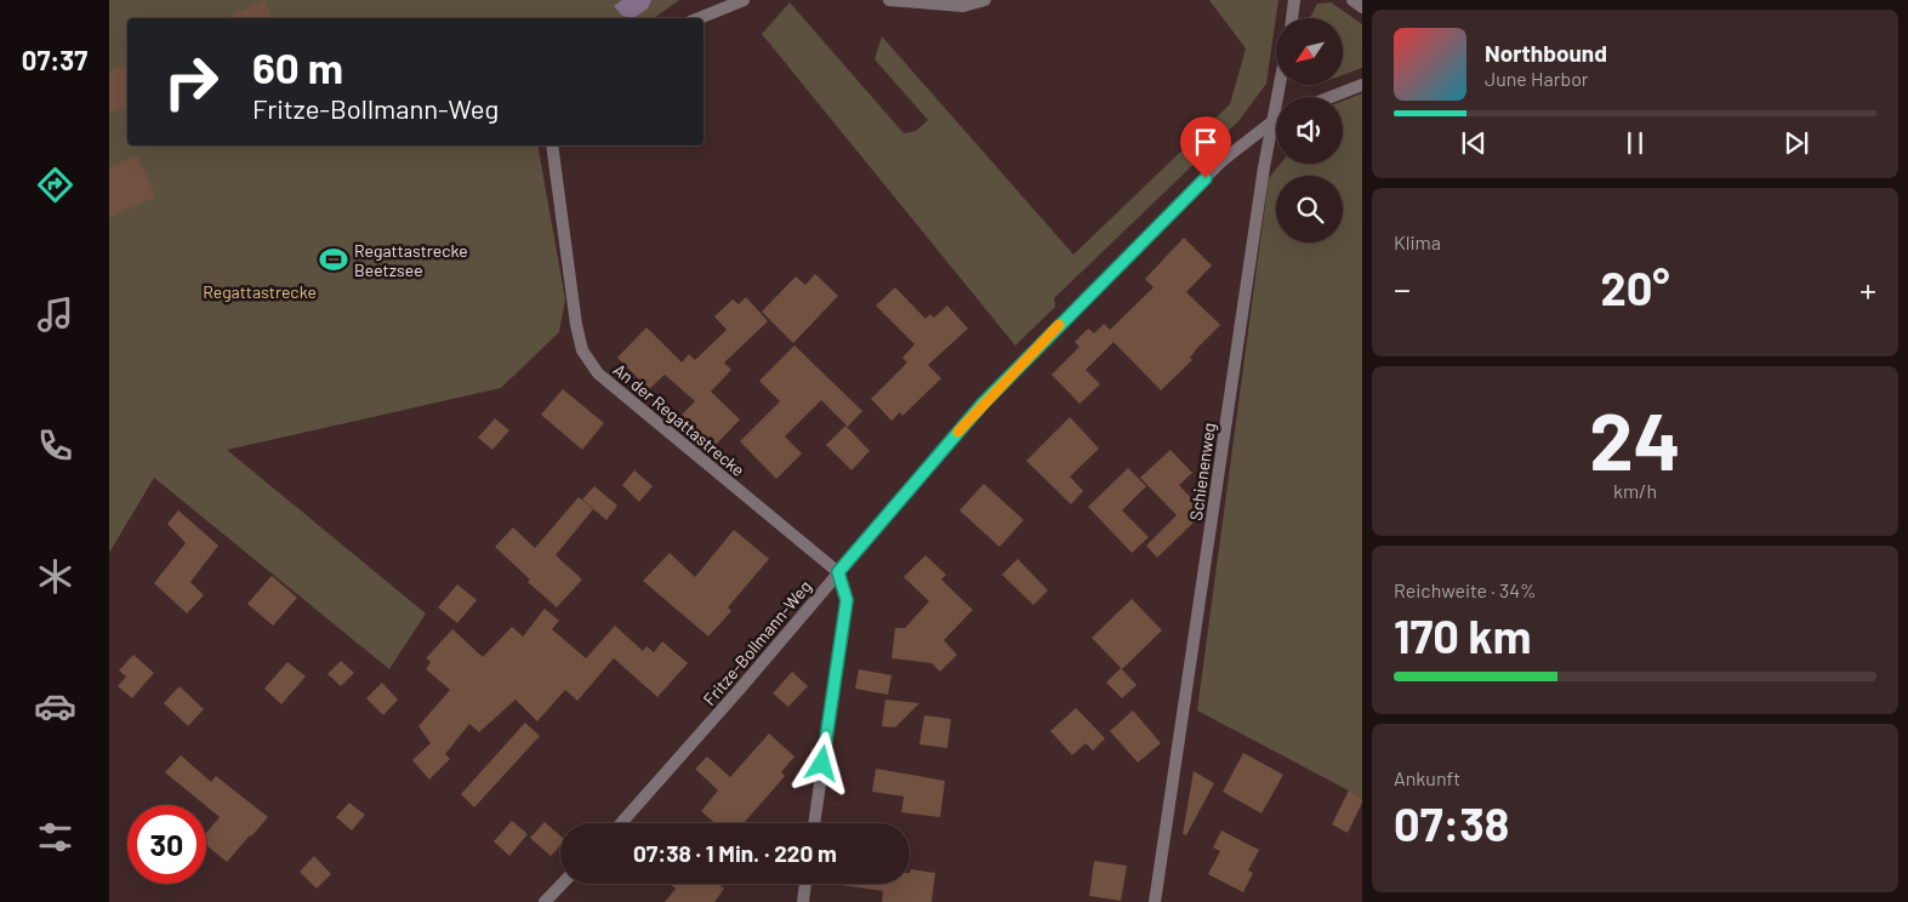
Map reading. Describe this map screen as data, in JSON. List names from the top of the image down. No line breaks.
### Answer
{"streets":{"street":["An der Regattastrecke","Schienenweg","Fritze-Bollmann-Weg"]},"crossings":[["An der Regattastrecke","Fritze-Bollmann-Weg"]],"parks":["Regattastrecke"],"places":{"sports":["Regattastrecke Beetzsee"]},"north":"bottom left","page":{"tabs":"07:37","turn":["60 m","Fritze-Bollmann-Weg"],"song":["Northbound","June Harbor"],"tile":["Klima",["24","km/h"],["Reichweite · 34%","170 km"],["Ankunft","07:38"]],"heat":["−","20°","+"],"limit":"30","trip":"07:38 · 1 Min. · 220 m"}}
